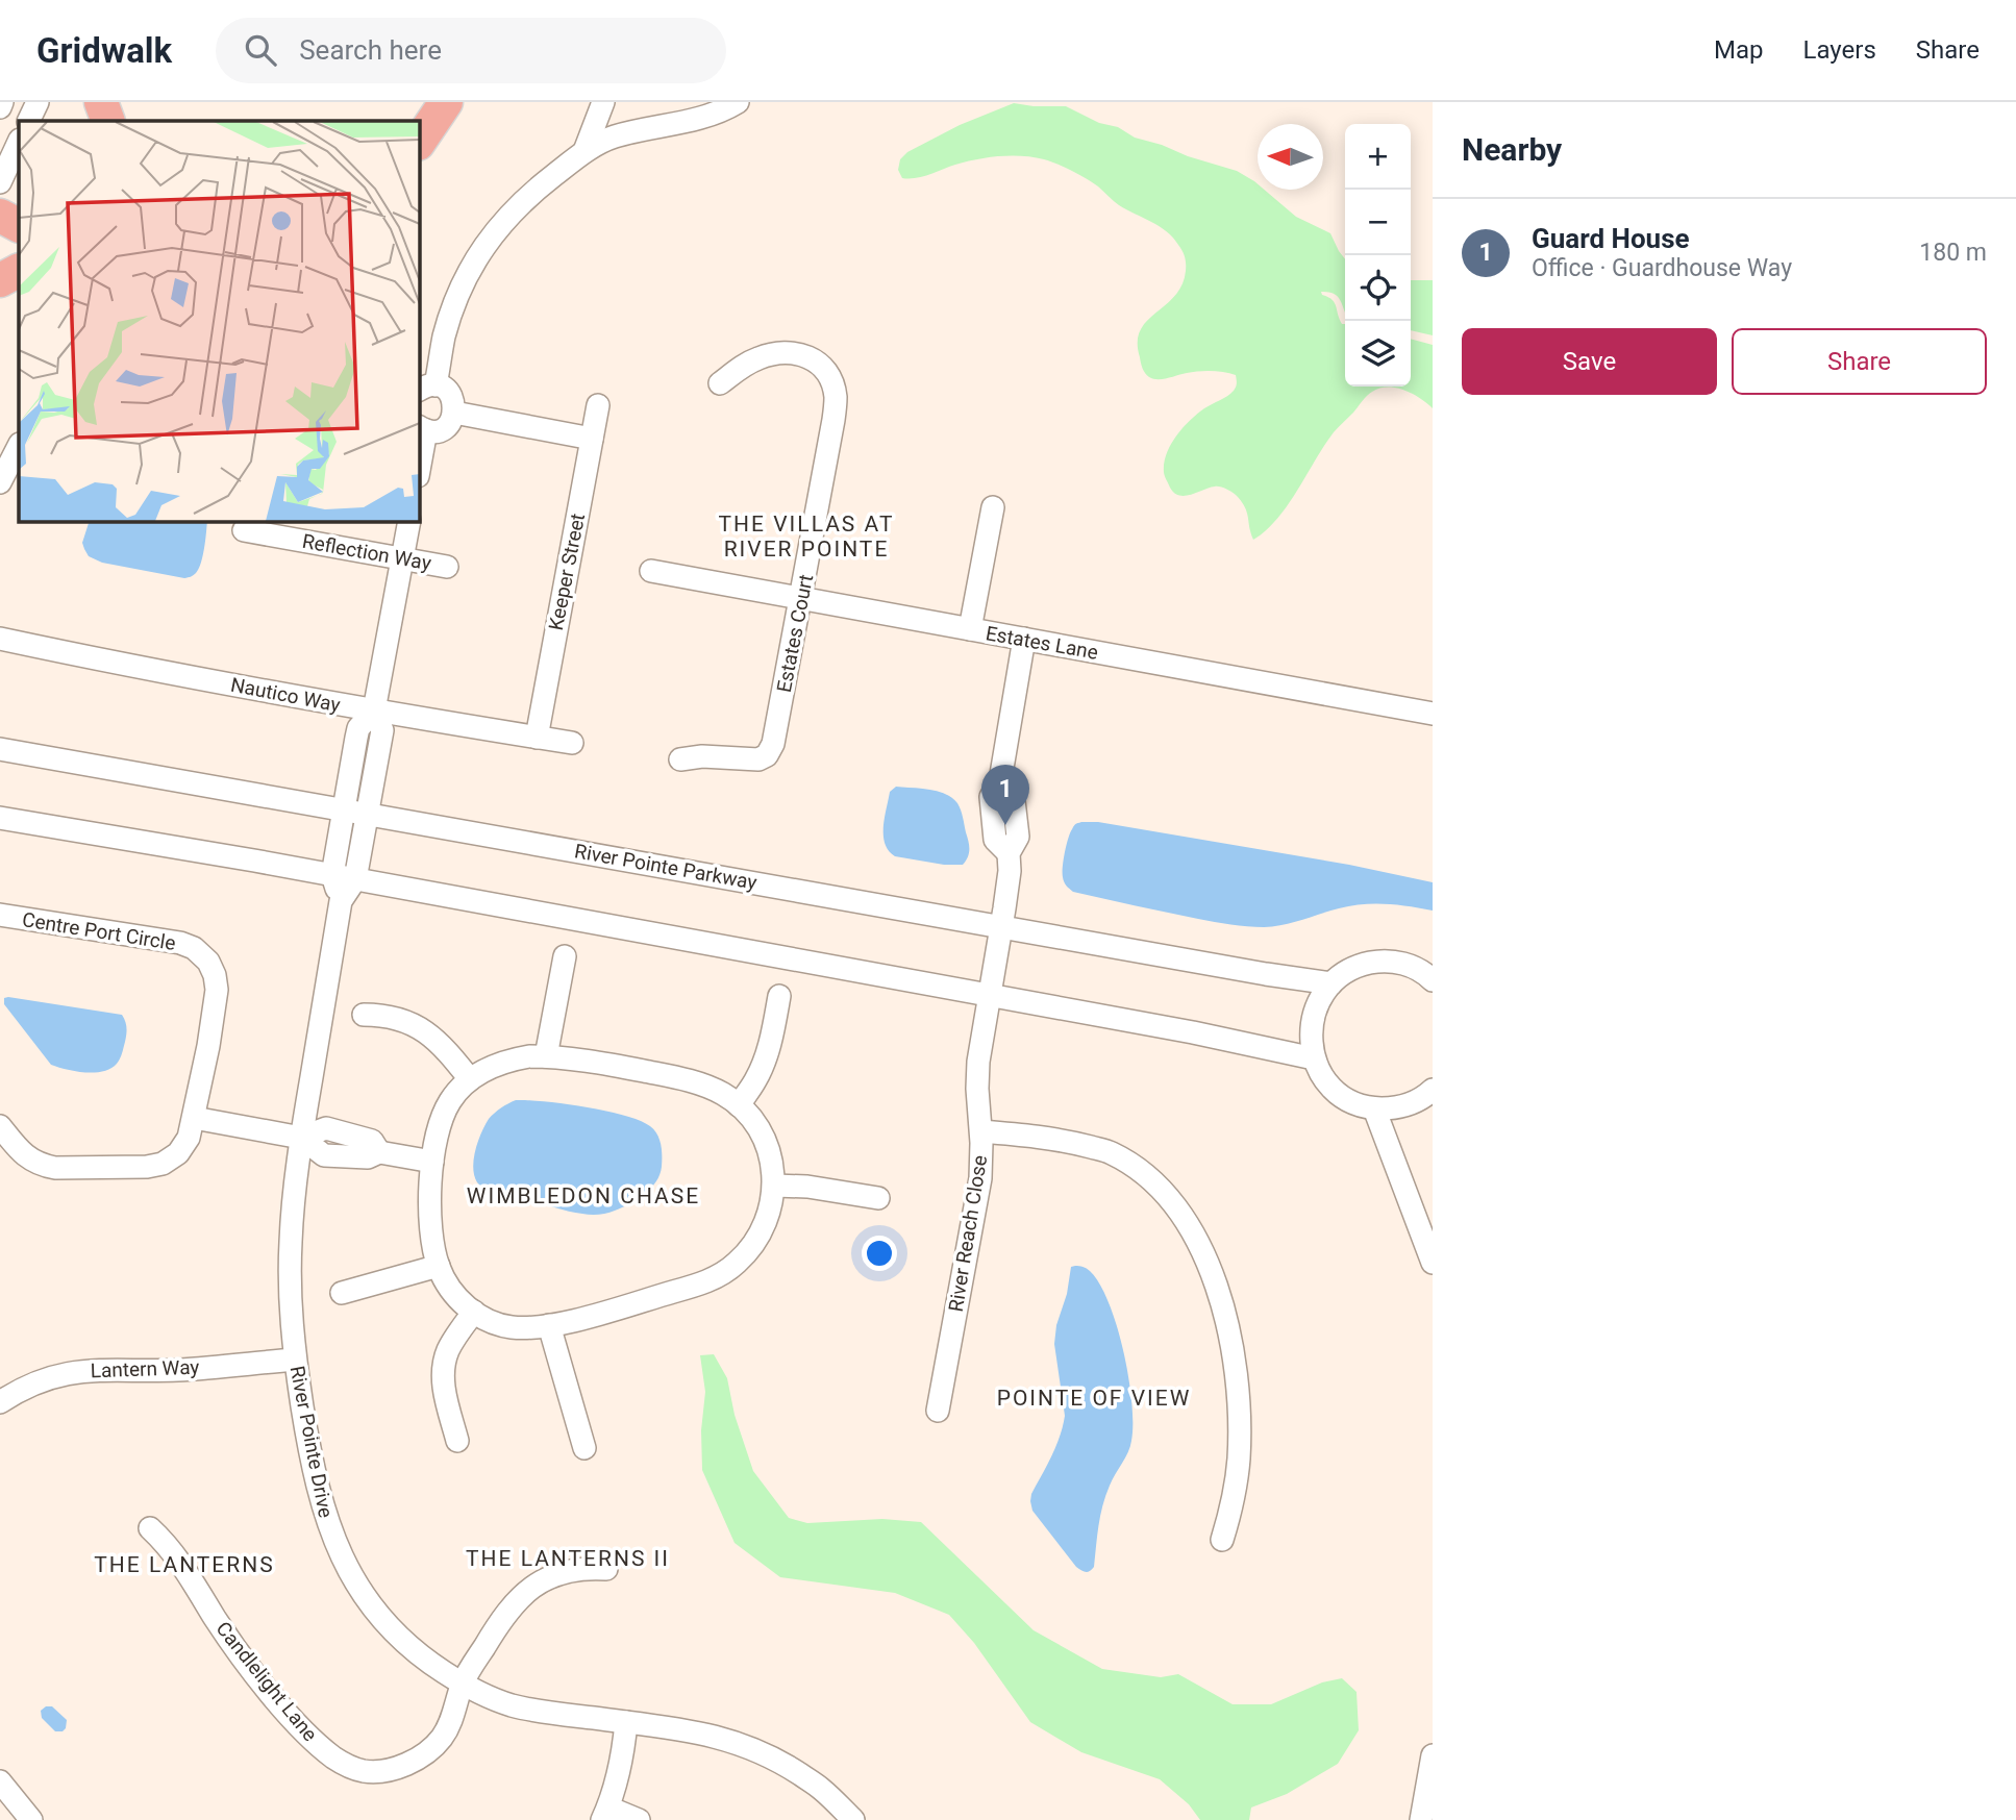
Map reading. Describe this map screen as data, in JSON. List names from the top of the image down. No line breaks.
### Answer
{"streets":{"street":["Reflection Way","Keeper Street","Estates Court","Estates Lane","Nautico Way","River Pointe Parkway","Centre Port Circle","River Reach Close","Lantern Way","River Pointe Drive","Candlelight Lane"]},"crossings":[["Keeper Street","Nautico Way"],["Estates Court","Estates Lane"],["Estates Lane","River Reach Close"],["Nautico Way","River Pointe Drive"],["River Pointe Parkway","River Reach Close"],["River Pointe Parkway","River Pointe Drive"],["Lantern Way","River Pointe Drive"],["River Pointe Drive","Candlelight Lane"]],"districts":["THE VILLAS AT RIVER POINTE","WIMBLEDON CHASE","POINTE OF VIEW","THE LANTERNS II","THE LANTERNS"],"north":"left","page":{"header":"Gridwalk","search":"Search here","nav":["Map","Layers","Share"],"heading":"Nearby","map_buttons":["+","−"],"list":[{"mark":"1","name":"Guard House","note":"Office · Guardhouse Way","value":"180 m"}],"buttons":["Save","Share"],"pins":"1"}}
